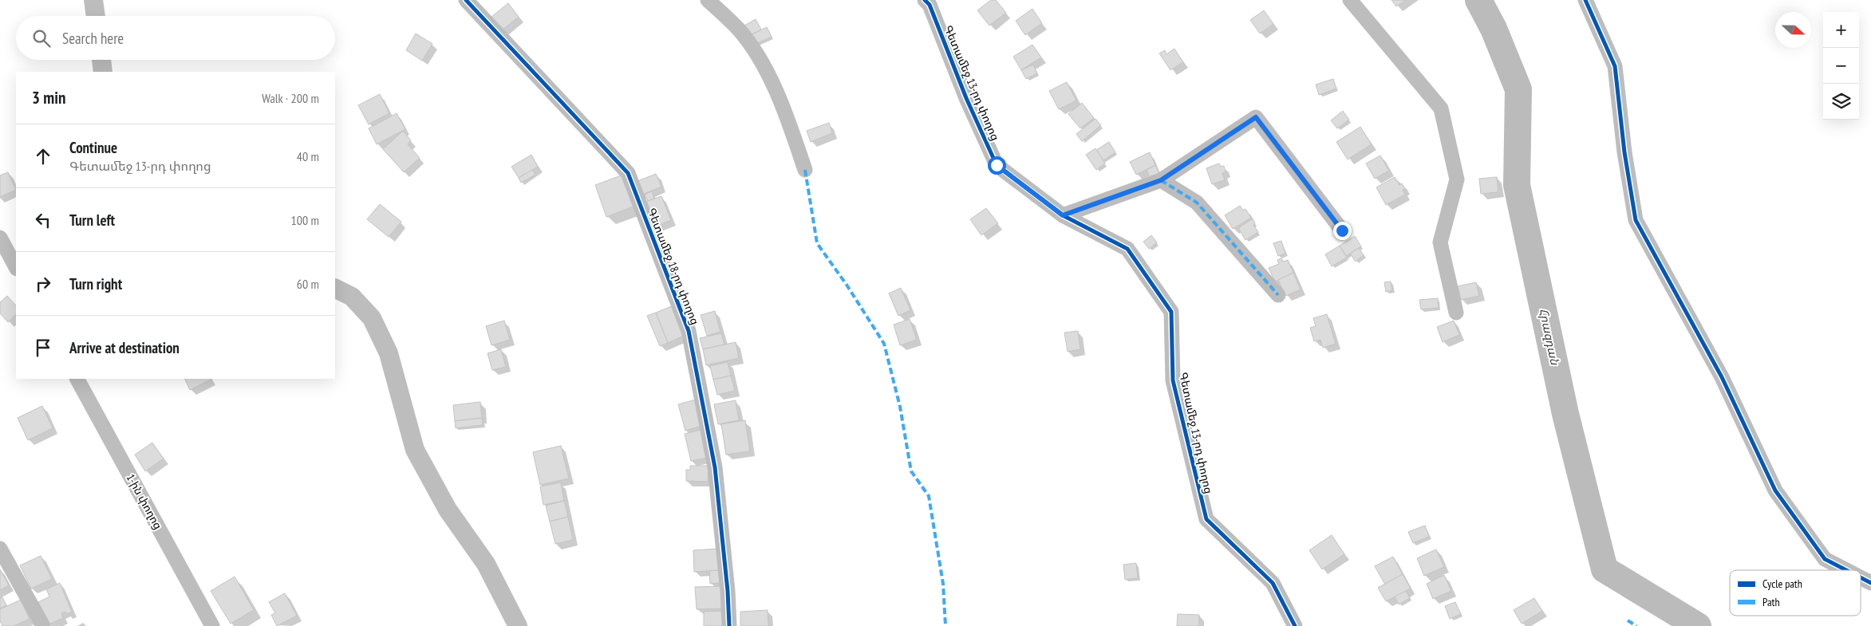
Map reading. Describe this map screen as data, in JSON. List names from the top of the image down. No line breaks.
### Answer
{"streets":{"street":["Գետամեջ 13-րդ փողոց","Գետամեջ 18-րդ փողոց","1-ին փողոց"]},"water":["Հրազդան"],"legend":["Cycle path","Path"],"north":"right","page":{"map_buttons":["+","−"],"search":"Search here","heading":["3 min","Walk · 200 m"],"list":[["Continue","Գետամեջ 13-րդ փողոց","40 m"],["Turn left","100 m"],["Turn right","60 m"],"Arrive at destination"]}}
